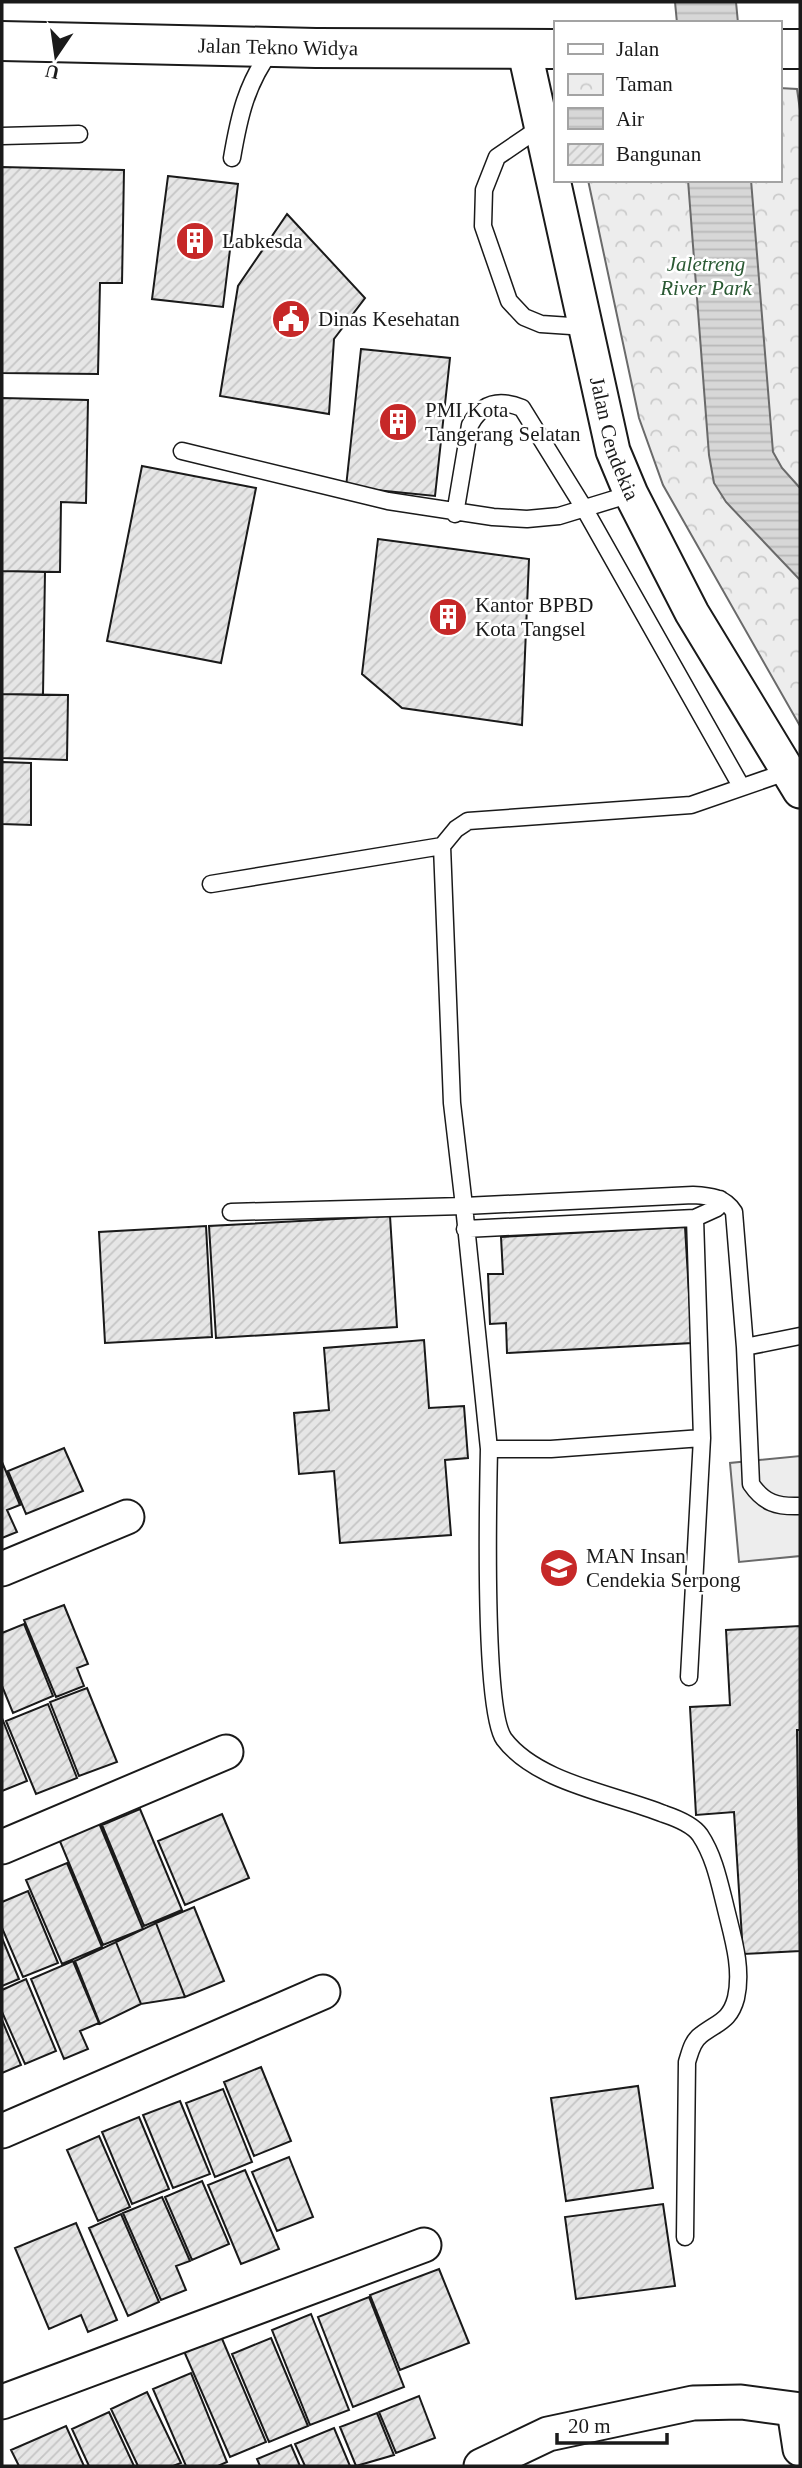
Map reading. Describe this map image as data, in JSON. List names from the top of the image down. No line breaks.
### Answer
{"streets":{"main road":["Jalan Tekno Widya"],"street":["Jalan Cendekia"]},"crossings":[["Jalan Tekno Widya","Jalan Cendekia"]],"parks":["Jaletreng River Park"],"places":{"building":["Labkesda","PMI Kota Tangerang Selatan","Kantor BPBD Kota Tangsel"],"public building":["Dinas Kesehatan"],"school or university":["MAN Insan Cendekia Serpong"]},"legend":["Jalan","Taman","Air","Bangunan"],"scale_bar":"20 m","north":"bottom"}
